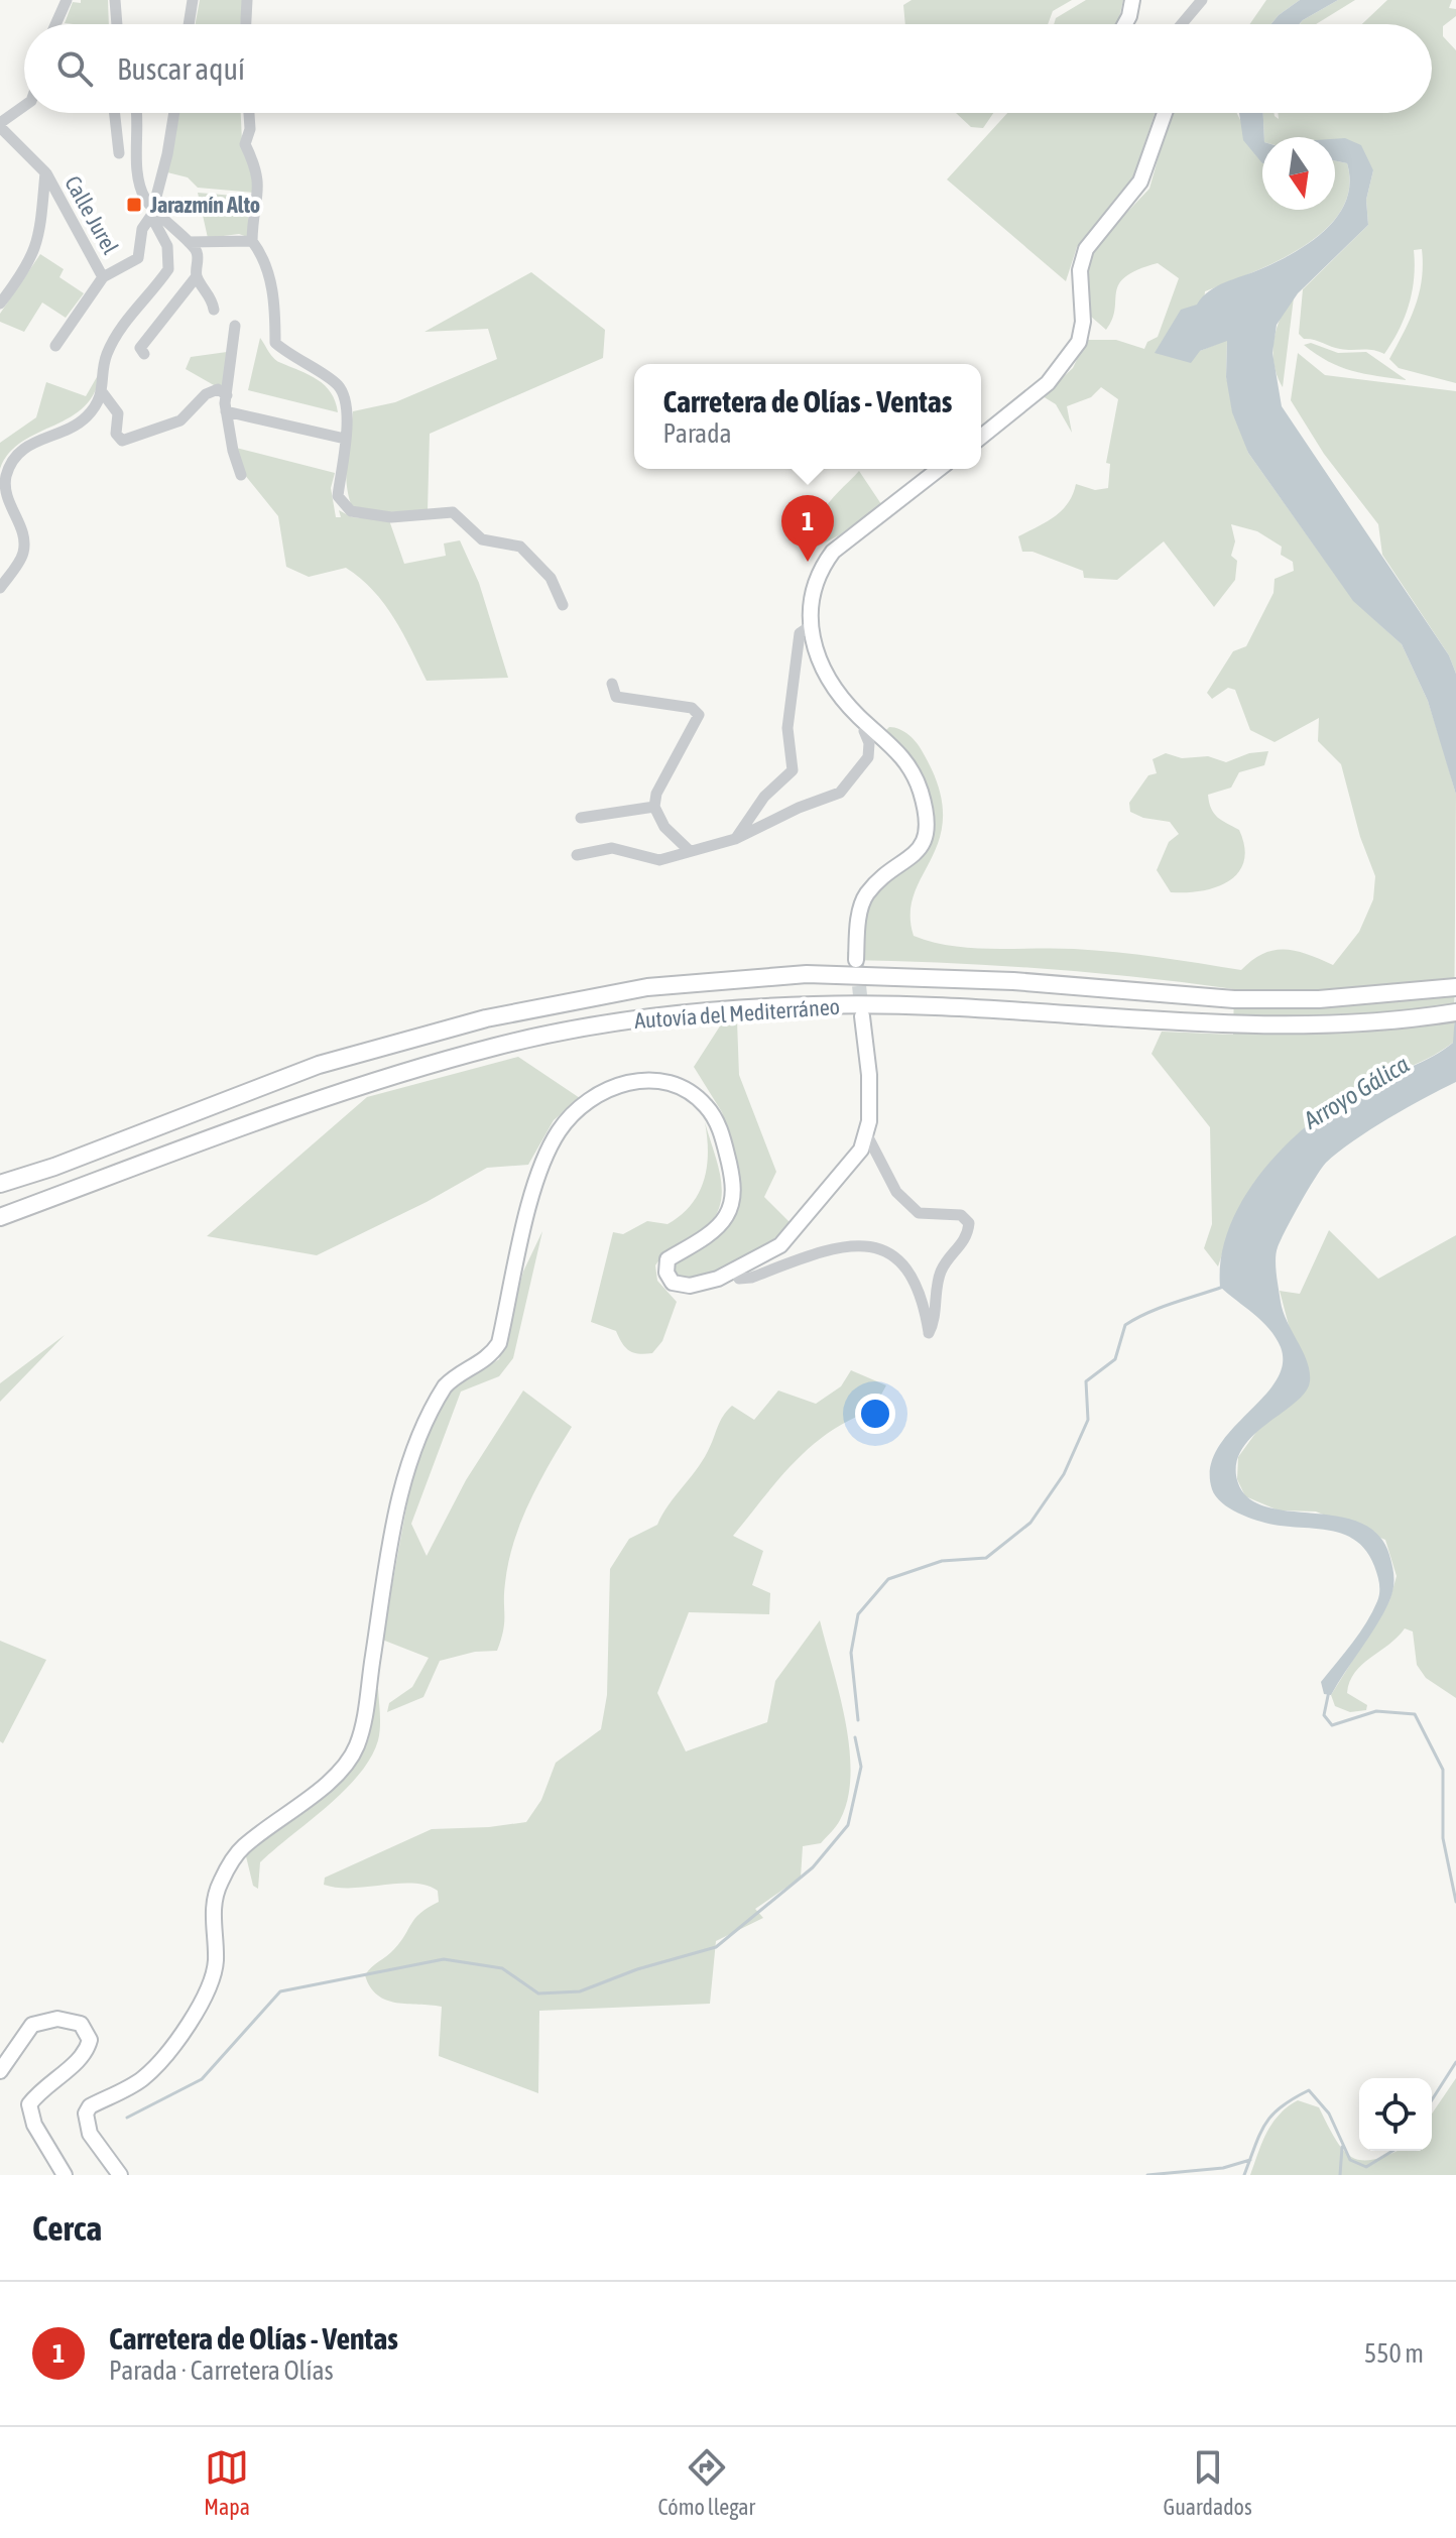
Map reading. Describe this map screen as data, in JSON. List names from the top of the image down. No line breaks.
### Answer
{"streets":{"highway":["Autovía del Mediterráneo"],"street":["Calle Jurel"]},"water":["Arroyo Gálica"],"places":{"transit":["Jarazmín Alto"]},"north":"bottom","page":{"search":"Buscar aquí","popup":["Carretera de Olías - Ventas","Parada"],"pins":"1","heading":"Cerca","list":[{"mark":"1","name":"Carretera de Olías - Ventas","note":"Parada · Carretera Olías","value":"550 m"}],"nav":["Mapa","Cómo llegar","Guardados"]}}
